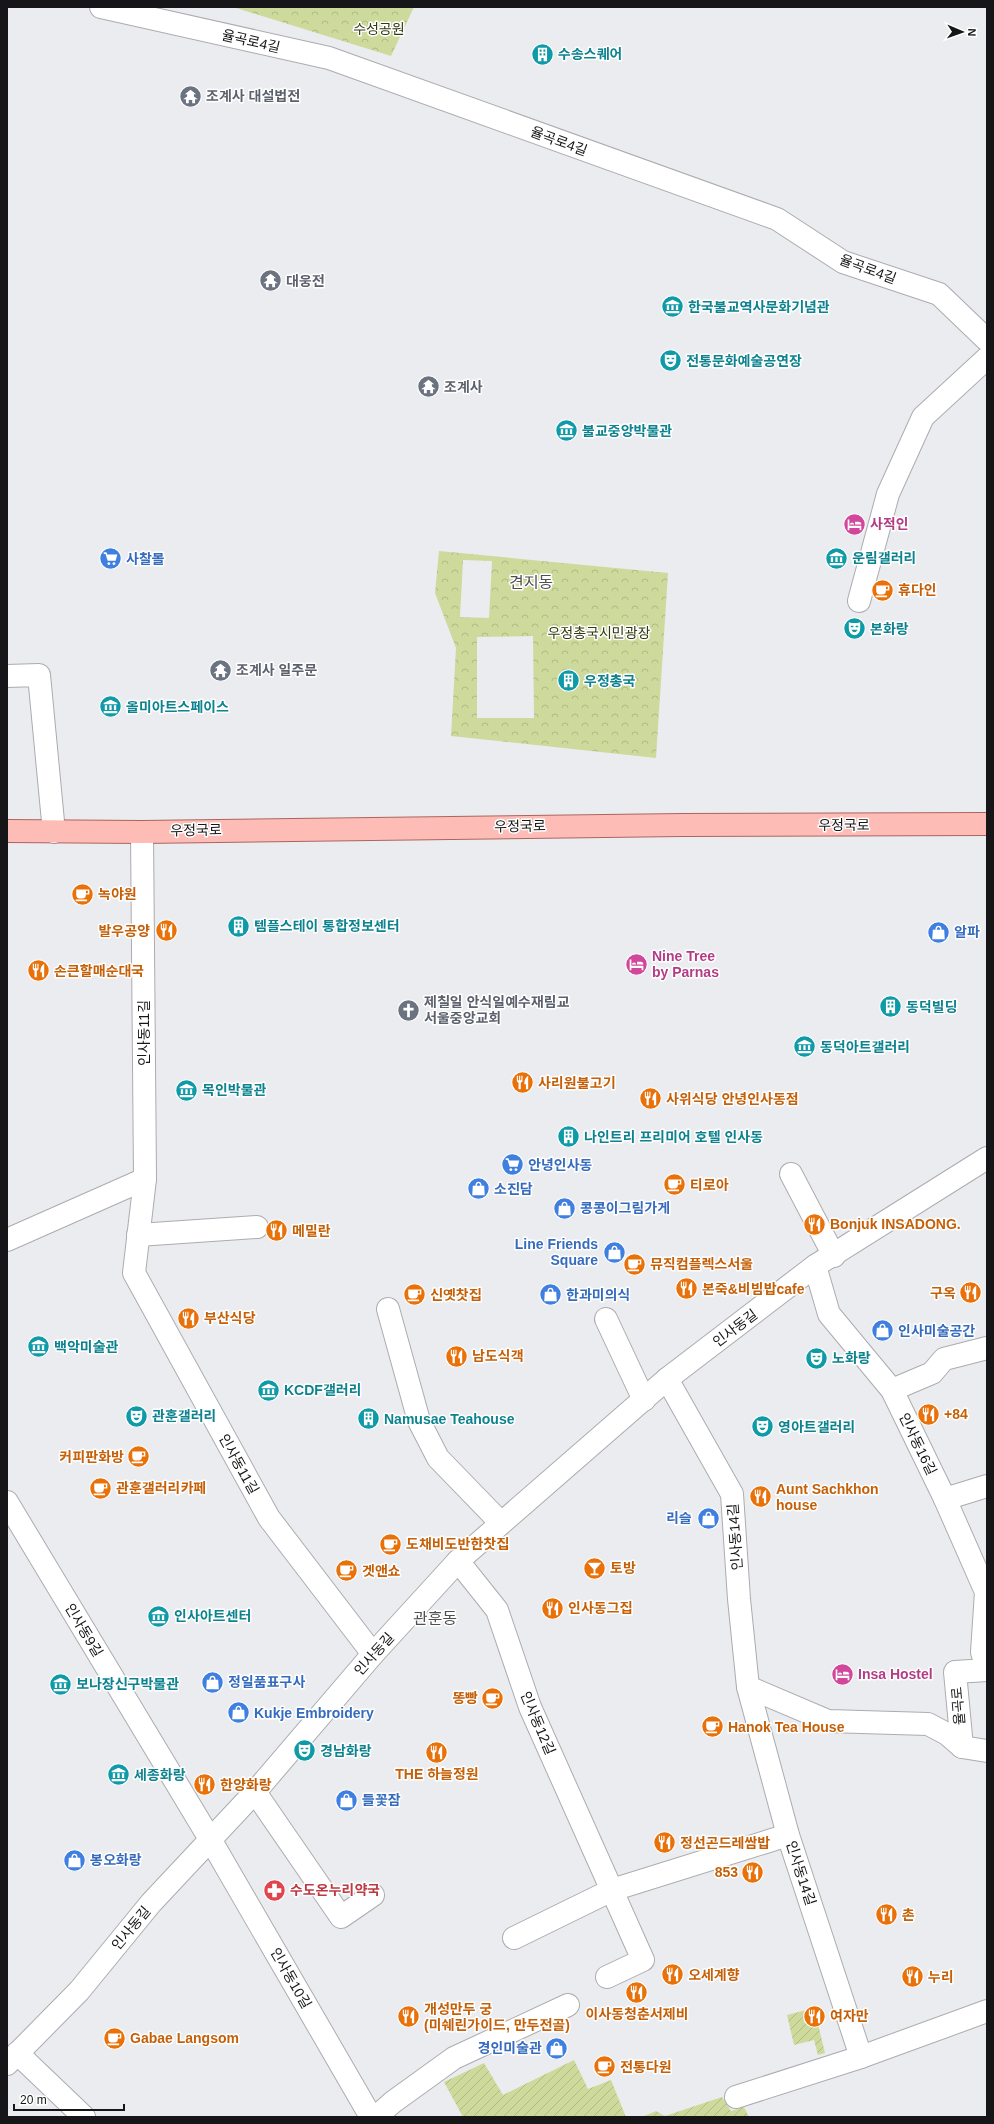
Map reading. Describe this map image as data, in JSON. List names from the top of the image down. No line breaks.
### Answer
{"streets":{"main road":["우정국로"],"street":["율곡로4길","인사동11길","인사동길","인사동16길","인사동14길","인사동9길","율곡로","인사동12길","인사동10길"]},"crossings":[["우정국로","인사동11길"],["인사동11길","인사동길"],["인사동길","인사동16길"],["인사동길","인사동14길"],["인사동길","인사동9길"],["인사동길","인사동12길"],["인사동길","인사동10길"],["인사동16길","율곡로"],["인사동9길","인사동10길"]],"districts":["견지동","관훈동"],"parks":["수성공원","우정총국시민광장"],"places":{"building":["수송스퀘어","우정총국","템플스테이 통합정보센터","동덕빌딩","나인트리 프리미어 호텔 인사동","Namusae Teahouse"],"temple":["조계사 대설법전","대웅전","조계사","조계사 일주문"],"museum":["한국불교역사문화기념관","불교중앙박물관","운림갤러리","올미아트스페이스","동덕아트갤러리","목인박물관","백악미술관","KCDF갤러리","인사아트센터","보나장신구박물관","세종화랑"],"theatre":["전통문화예술공연장","본화랑","노화랑","관훈갤러리","영아트갤러리","경남화랑"],"hotel":["사적인","Nine Tree by Parnas","Insa Hostel"],"supermarket":["사찰몰","안녕인사동"],"cafe":["휴다인","녹야원","티로아","뮤직컴플렉스서울","신옛찻집","커피판화방","관훈갤러리카페","도채비도반한찻집","겟앤쇼","똥빵","Hanok Tea House","Gabae Langsom","전통다원"],"restaurant":["발우공양","손큰할매순대국","사리원불고기","사위식당 안녕인사동점","Bonjuk INSADONG.","메밀란","본죽&비빔밥cafe","구옥","부산식당","남도식객","+84","Aunt Sachkhon house","인사동그집","THE 하늘정원","한양화랑","정선곤드레쌈밥","853","촌","오세계향","누리","이사동청춘서제비","여자만","개성만두 궁 (미쉐린가이드, 만두전골)"],"shop":["알파","소진담","콩콩이그림가게","Line Friends Square","한과미의식","인사미술공간","리슬","정일품표구사","Kukje Embroidery","들꽃잠","봉오화랑","경인미술관"],"church":["제칠일 안식일예수재림교 서울중앙교회"],"bar":["토방"],"pharmacy":["수도온누리약국"]},"scale_bar":"20 m","north":"right"}
